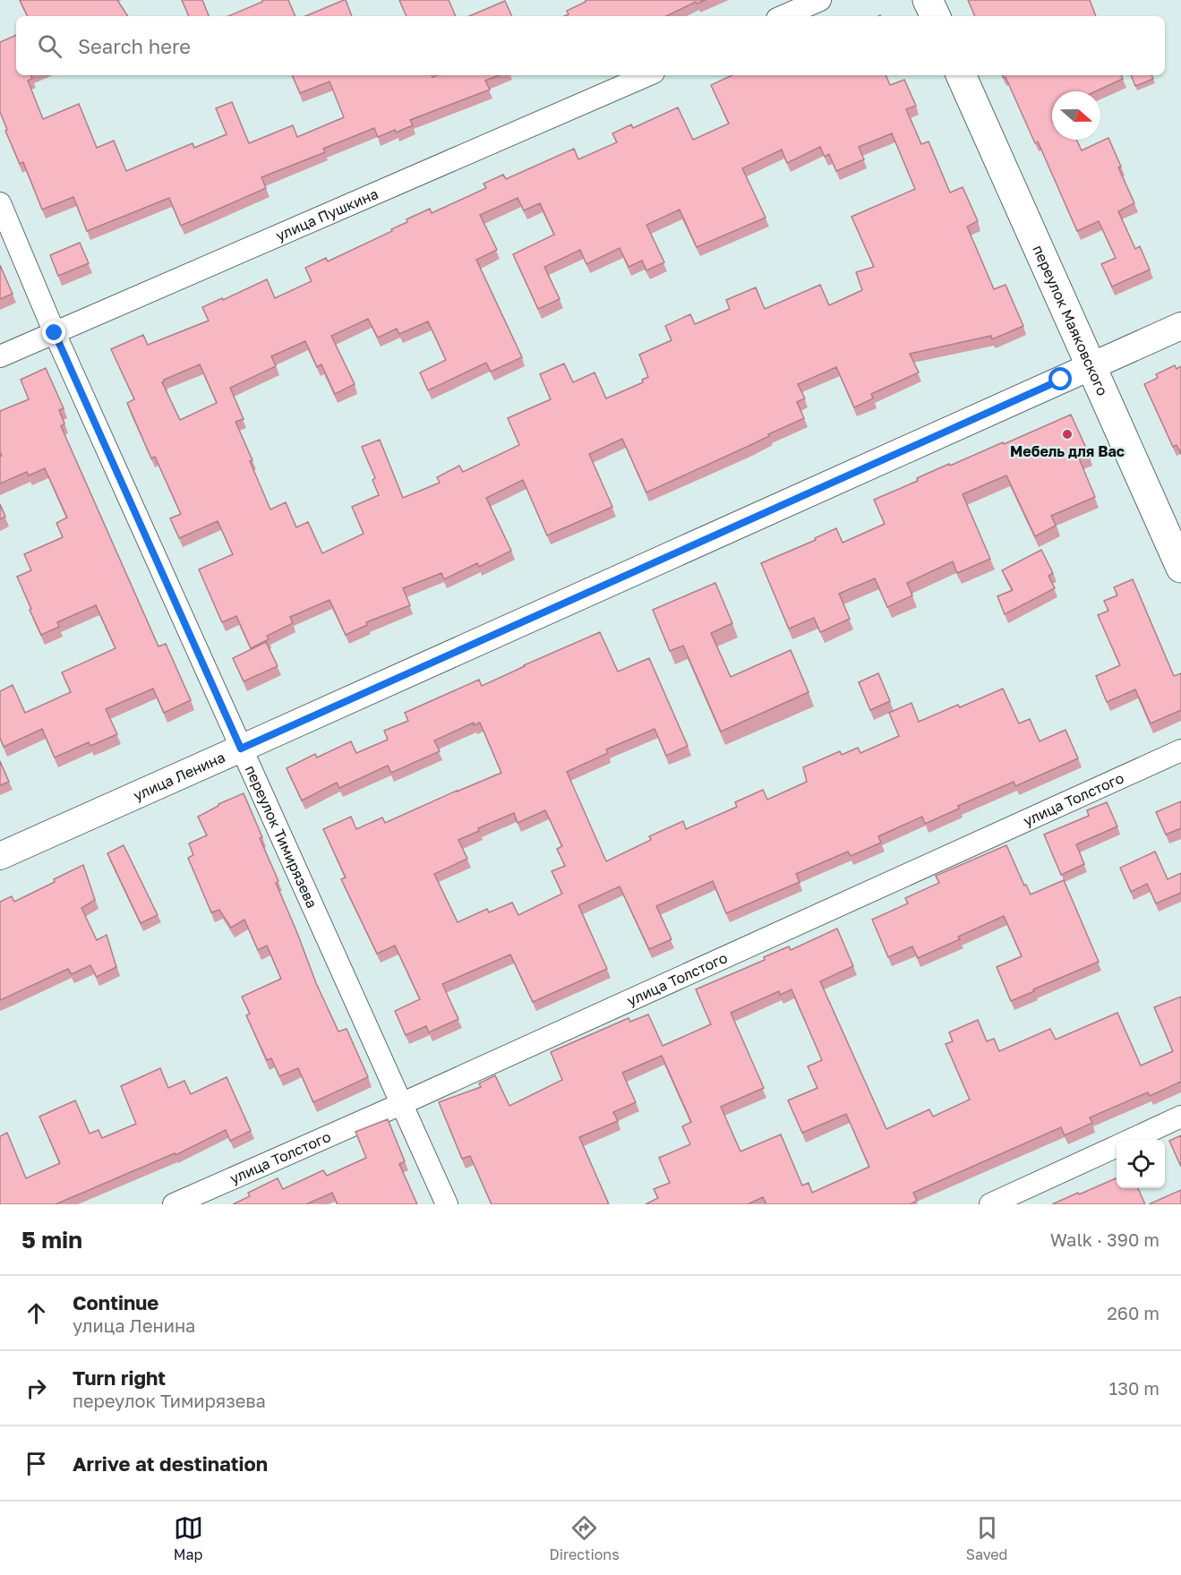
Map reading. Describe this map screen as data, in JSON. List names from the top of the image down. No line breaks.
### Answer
{"streets":{"main road":["переулок Маяковского"],"street":["улица Пушкина","улица Ленина","улица Толстого","переулок Тимирязева"]},"crossings":[["улица Пушкина","переулок Тимирязева"],["переулок Маяковского","улица Ленина"],["улица Ленина","переулок Тимирязева"],["улица Толстого","переулок Тимирязева"]],"places":["Мебель для Вас"],"north":"right","page":{"search":"Search here","heading":["5 min","Walk · 390 m"],"list":[["Continue","улица Ленина","260 m"],["Turn right","переулок Тимирязева","130 m"],"Arrive at destination"],"nav":["Map","Directions","Saved"]}}
